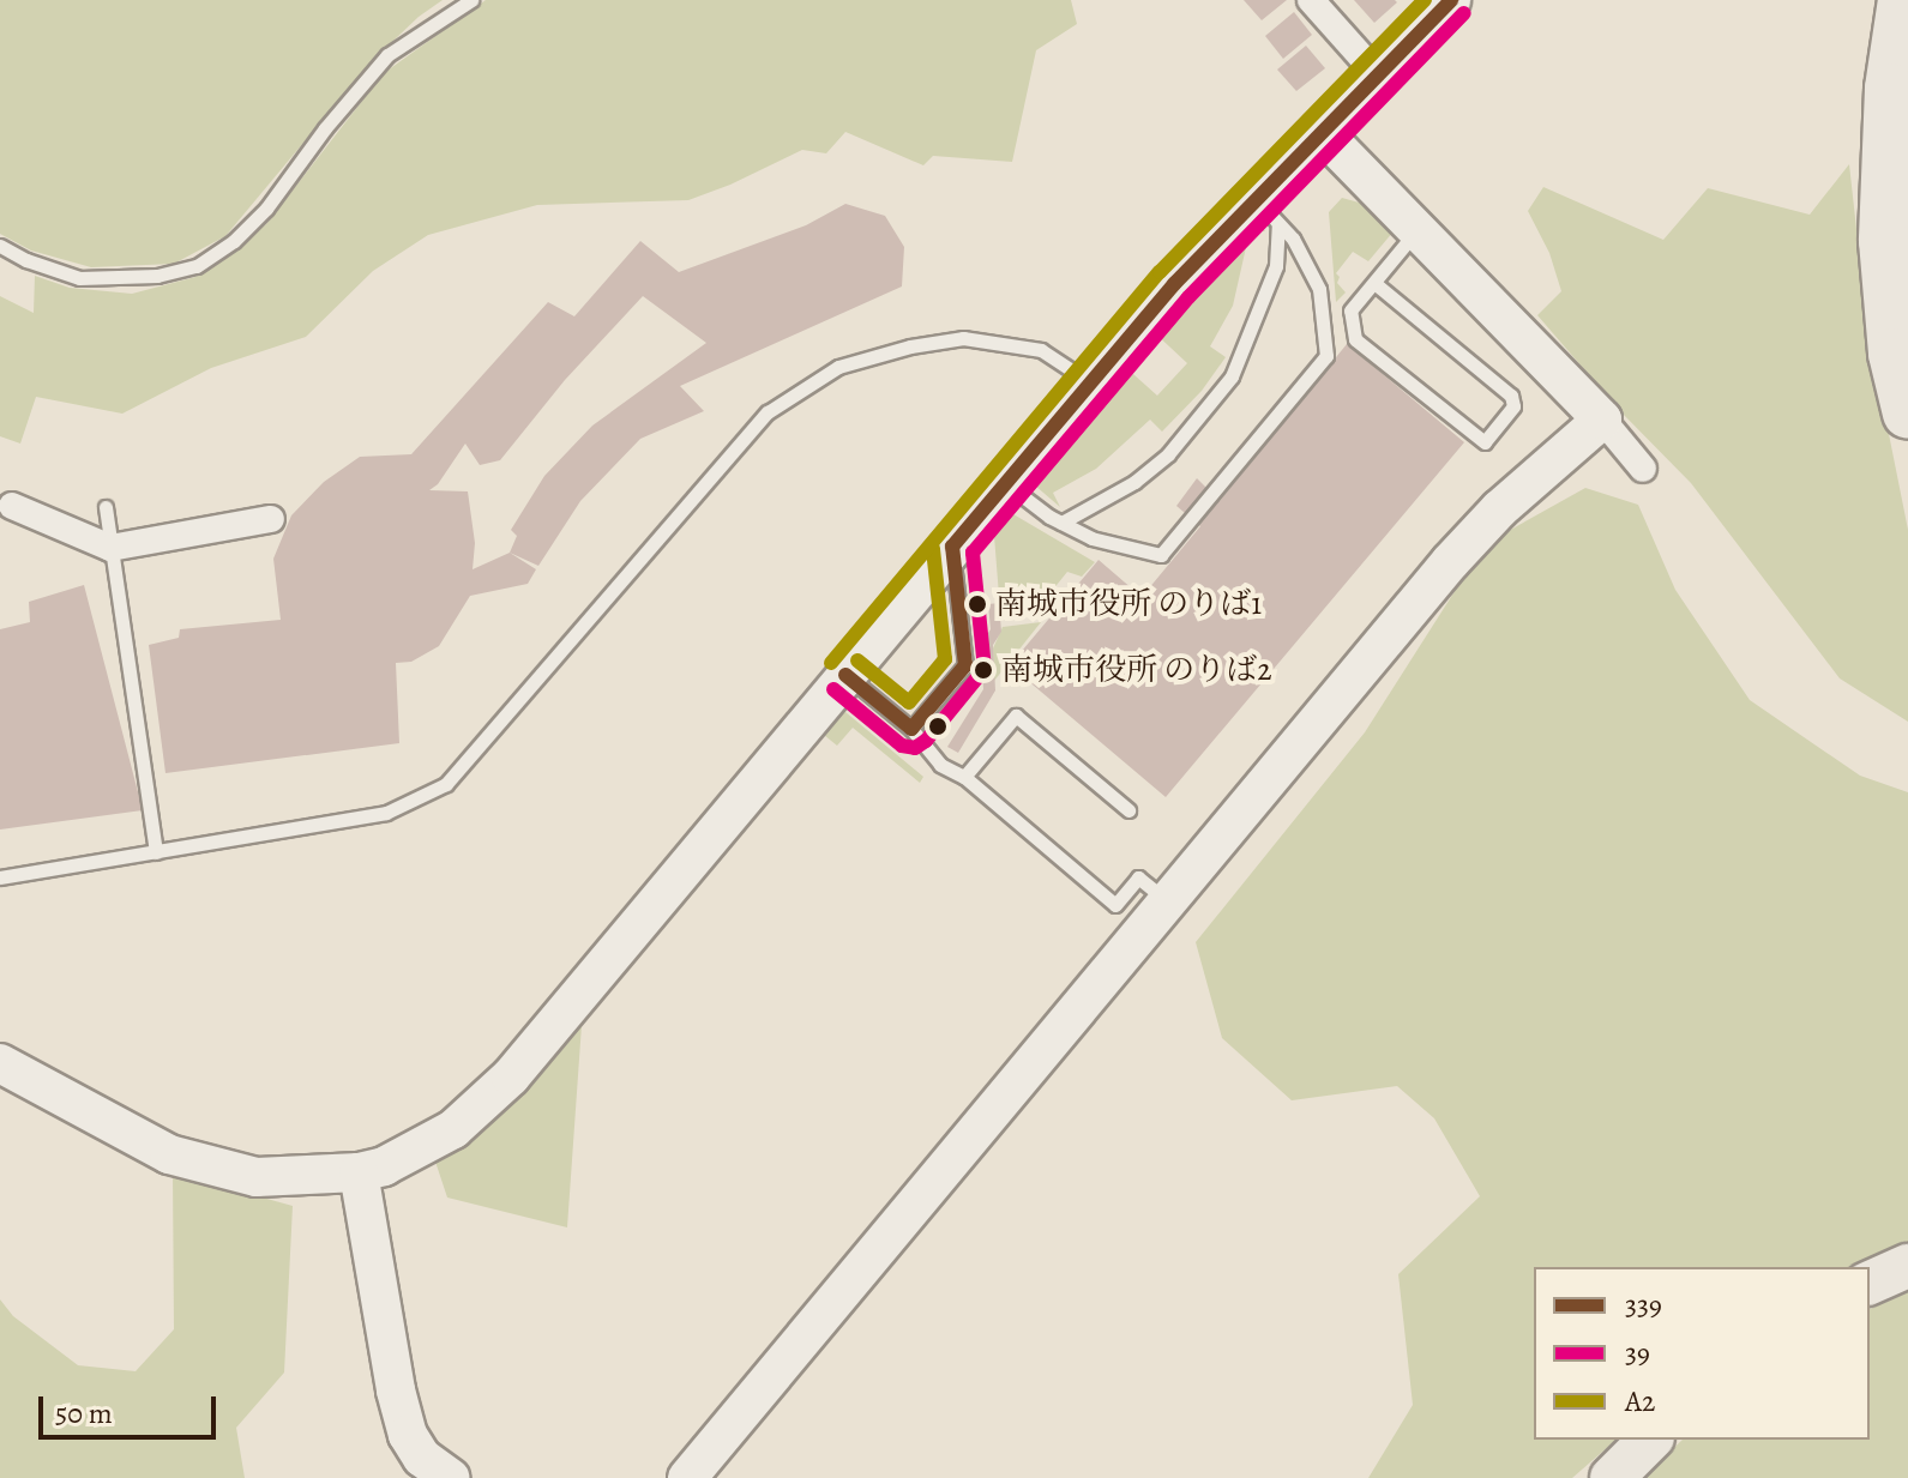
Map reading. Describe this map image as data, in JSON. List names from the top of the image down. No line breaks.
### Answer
{"places":["南城市役所 のりば1","南城市役所 のりば2"],"lines":["transit line 339","transit line A2","transit line 39"],"legend":["339","39","A2"],"scale_bar":"50 m"}
